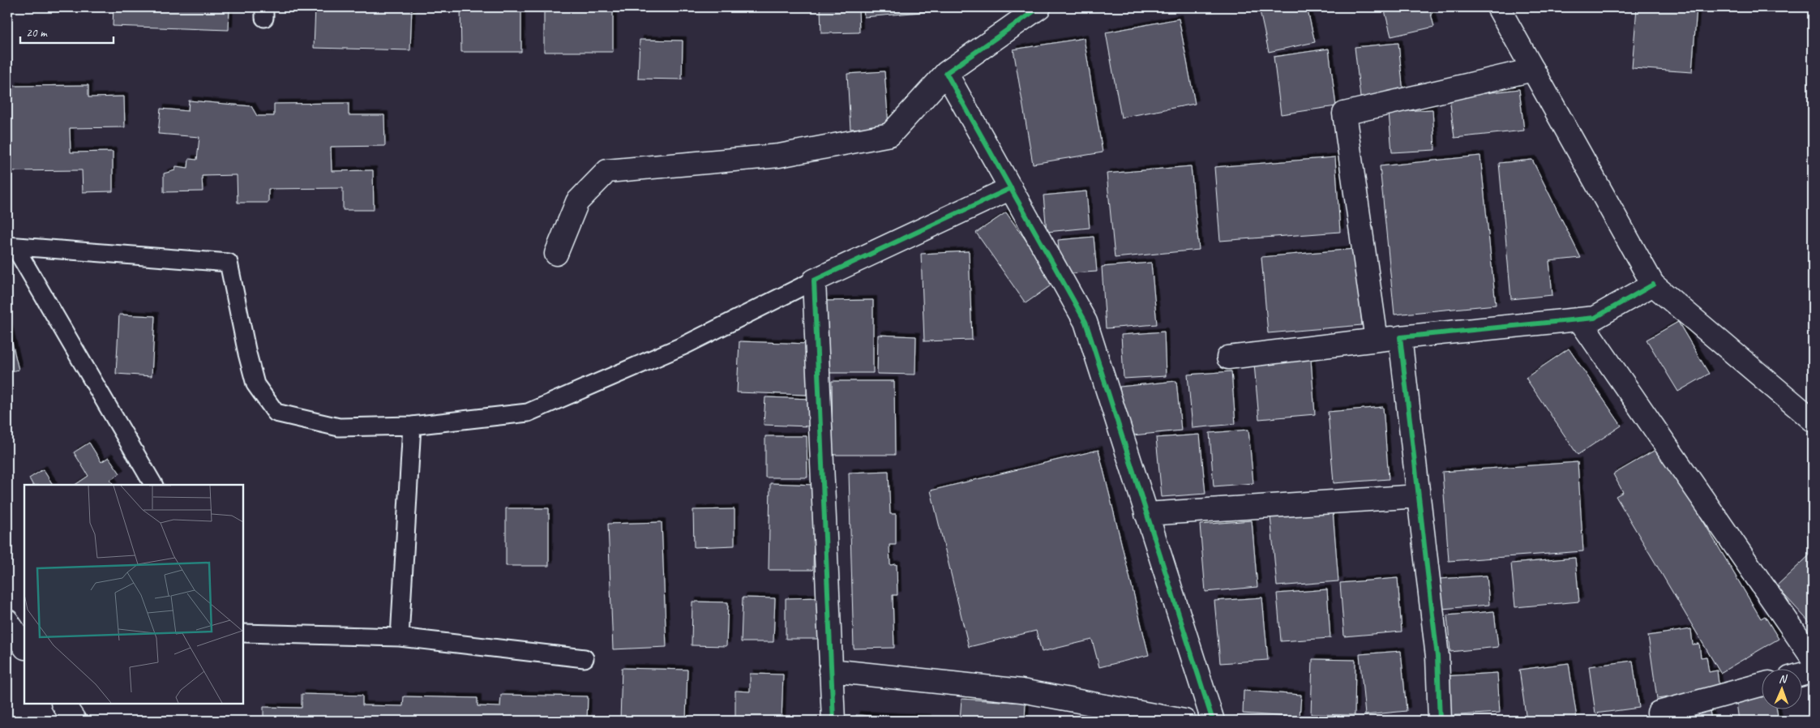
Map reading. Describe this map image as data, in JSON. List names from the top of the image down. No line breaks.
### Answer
{"scale_bar":"20 m","north":"top"}
